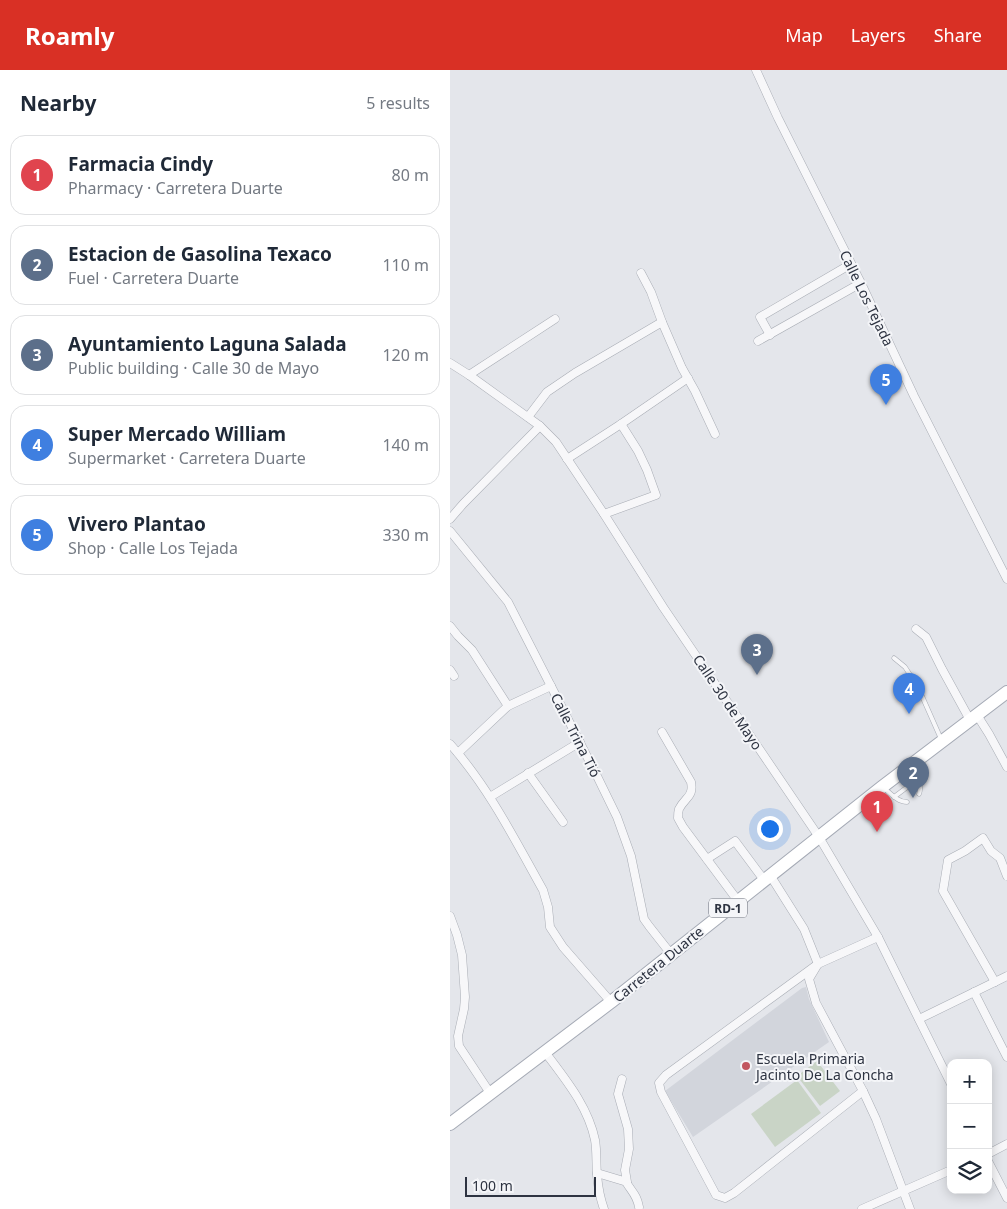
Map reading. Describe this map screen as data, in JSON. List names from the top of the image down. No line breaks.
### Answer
{"streets":{"main road":["RD-1","Carretera Duarte"],"street":["Calle Los Tejada","Calle 30 de Mayo","Calle Trina Tió"]},"crossings":[["Calle 30 de Mayo","Carretera Duarte"],["Calle Trina Tió","Carretera Duarte"]],"places":["Escuela Primaria Jacinto De La Concha"],"scale_bar":"100 m","page":{"header":"Roamly","nav":["Map","Layers","Share"],"heading":["Nearby","5 results"],"list":[{"mark":"1","name":"Farmacia Cindy","note":"Pharmacy · Carretera Duarte","value":"80 m"},{"mark":"2","name":"Estacion de Gasolina Texaco","note":"Fuel · Carretera Duarte","value":"110 m"},{"mark":"3","name":"Ayuntamiento Laguna Salada","note":"Public building · Calle 30 de Mayo","value":"120 m"},{"mark":"4","name":"Super Mercado William","note":"Supermarket · Carretera Duarte","value":"140 m"},{"mark":"5","name":"Vivero Plantao","note":"Shop · Calle Los Tejada","value":"330 m"}],"pins":["5","3","4","2","1"],"map_buttons":["+","−"],"scale":"100 m"}}
